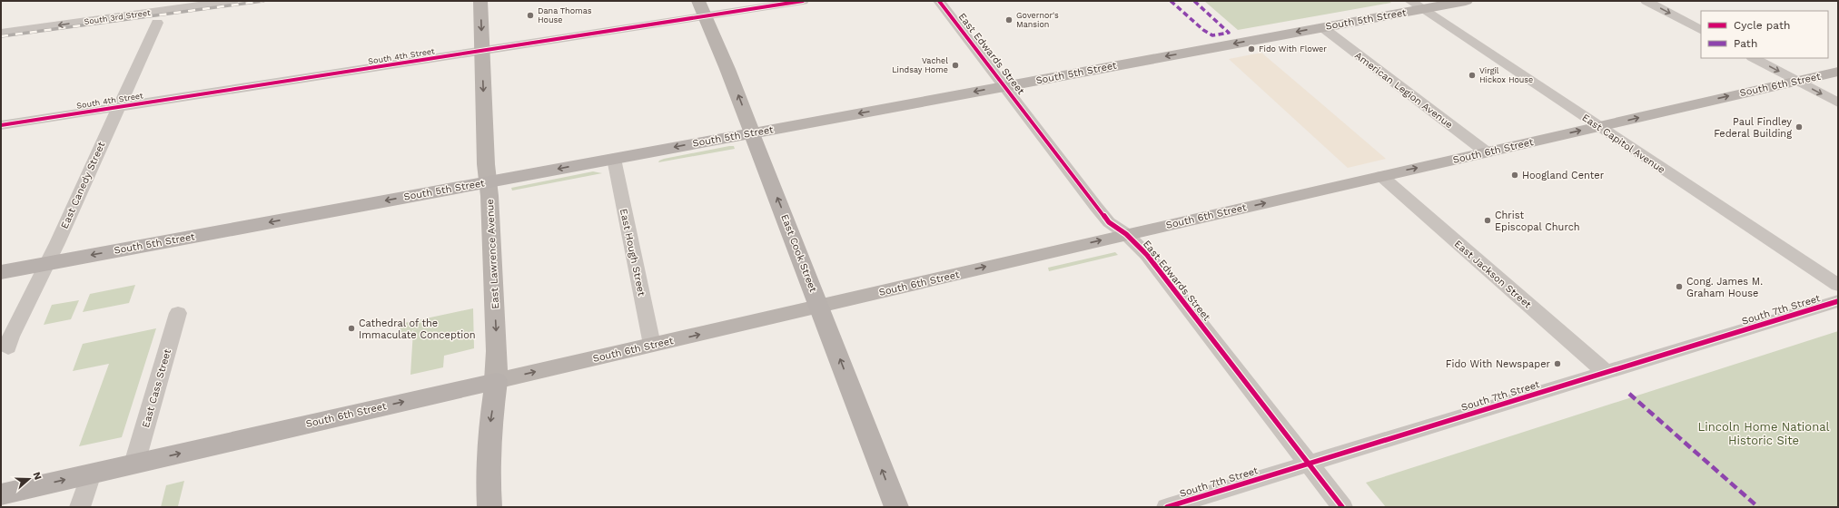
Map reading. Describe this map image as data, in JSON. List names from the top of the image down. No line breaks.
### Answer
{"streets":{"main road":["South 5th Street","South 6th Street","East Cook Street","East Lawrence Avenue"],"street":["South 3rd Street","East Edwards Street","South 4th Street","American Legion Avenue","East Capitol Avenue","East Canedy Street","East Hough Street","East Jackson Street","South 7th Street","East Cass Street"]},"crossings":[["South 3rd Street","East Canedy Street"],["South 5th Street","East Edwards Street"],["South 5th Street","American Legion Avenue"],["South 5th Street","East Capitol Avenue"],["South 5th Street","East Canedy Street"],["South 5th Street","East Hough Street"],["South 5th Street","East Cook Street"],["South 5th Street","East Lawrence Avenue"],["East Edwards Street","South 6th Street"],["East Edwards Street","South 7th Street"],["South 4th Street","East Canedy Street"],["South 4th Street","East Cook Street"],["South 4th Street","East Lawrence Avenue"],["South 6th Street","American Legion Avenue"],["South 6th Street","East Capitol Avenue"],["South 6th Street","East Hough Street"],["South 6th Street","East Cook Street"],["South 6th Street","East Lawrence Avenue"],["South 6th Street","East Jackson Street"],["South 6th Street","East Cass Street"],["East Jackson Street","South 7th Street"]],"one_way":["South 3rd Street","South 5th Street","South 6th Street","East Cook Street","East Lawrence Avenue"],"parks":["Lincoln Home National Historic Site"],"places":["Dana Thomas House","Governor's Mansion","Fido With Flower","Vachel Lindsay Home","Virgil Hickox House","Paul Findley Federal Building","Hoogland Center","Christ Episcopal Church","Cong. James M. Graham House","Cathedral of the Immaculate Conception","Fido With Newspaper"],"legend":["Cycle path","Path"],"north":"right"}
